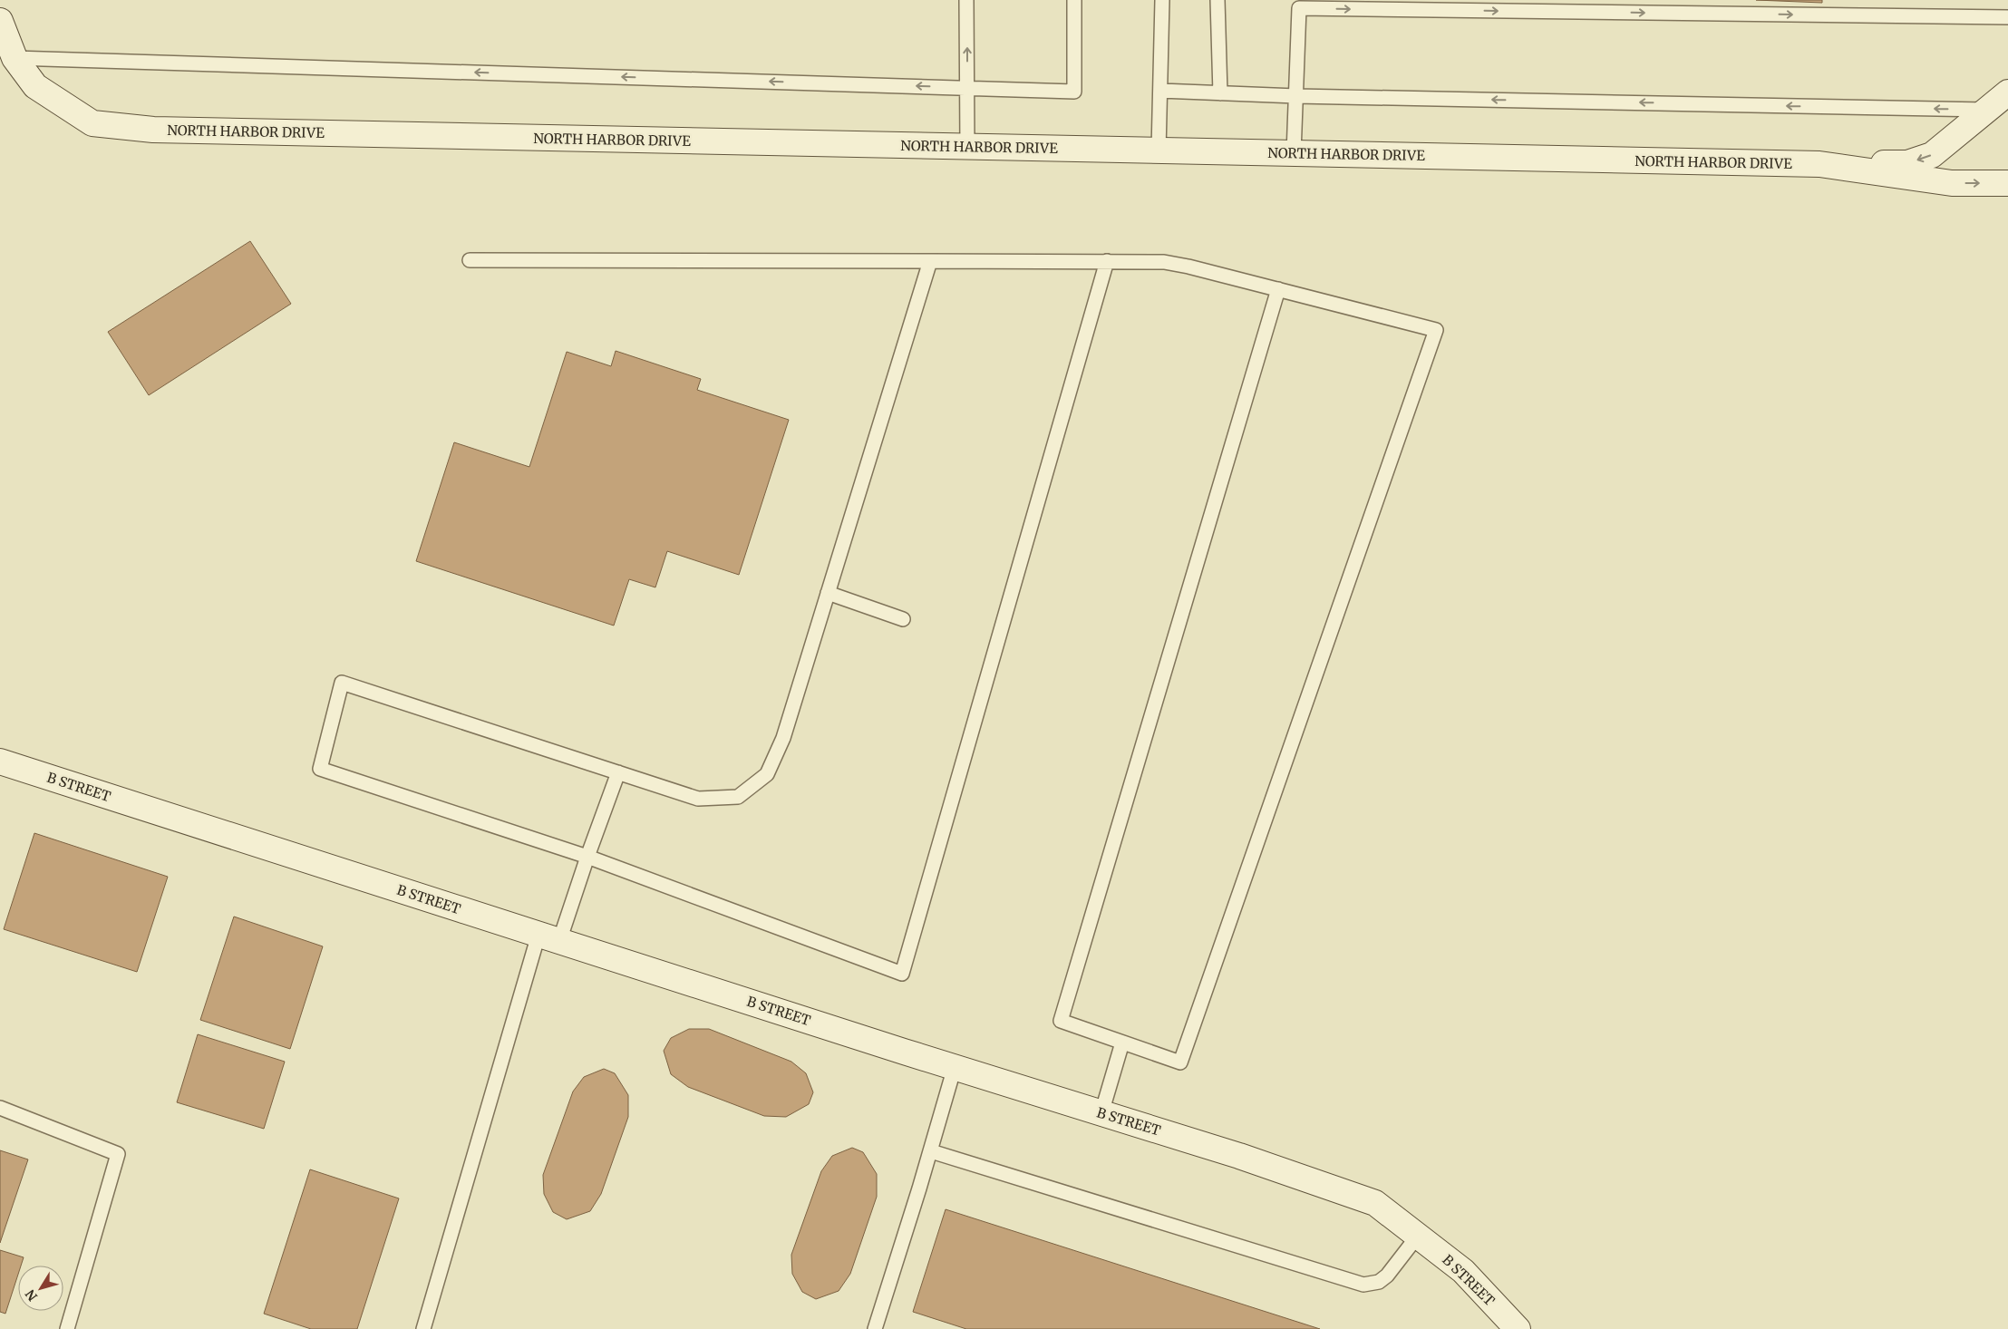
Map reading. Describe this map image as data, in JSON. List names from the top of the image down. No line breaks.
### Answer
{"streets":{"street":["NORTH HARBOR DRIVE","B STREET"]},"north":"bottom left"}
